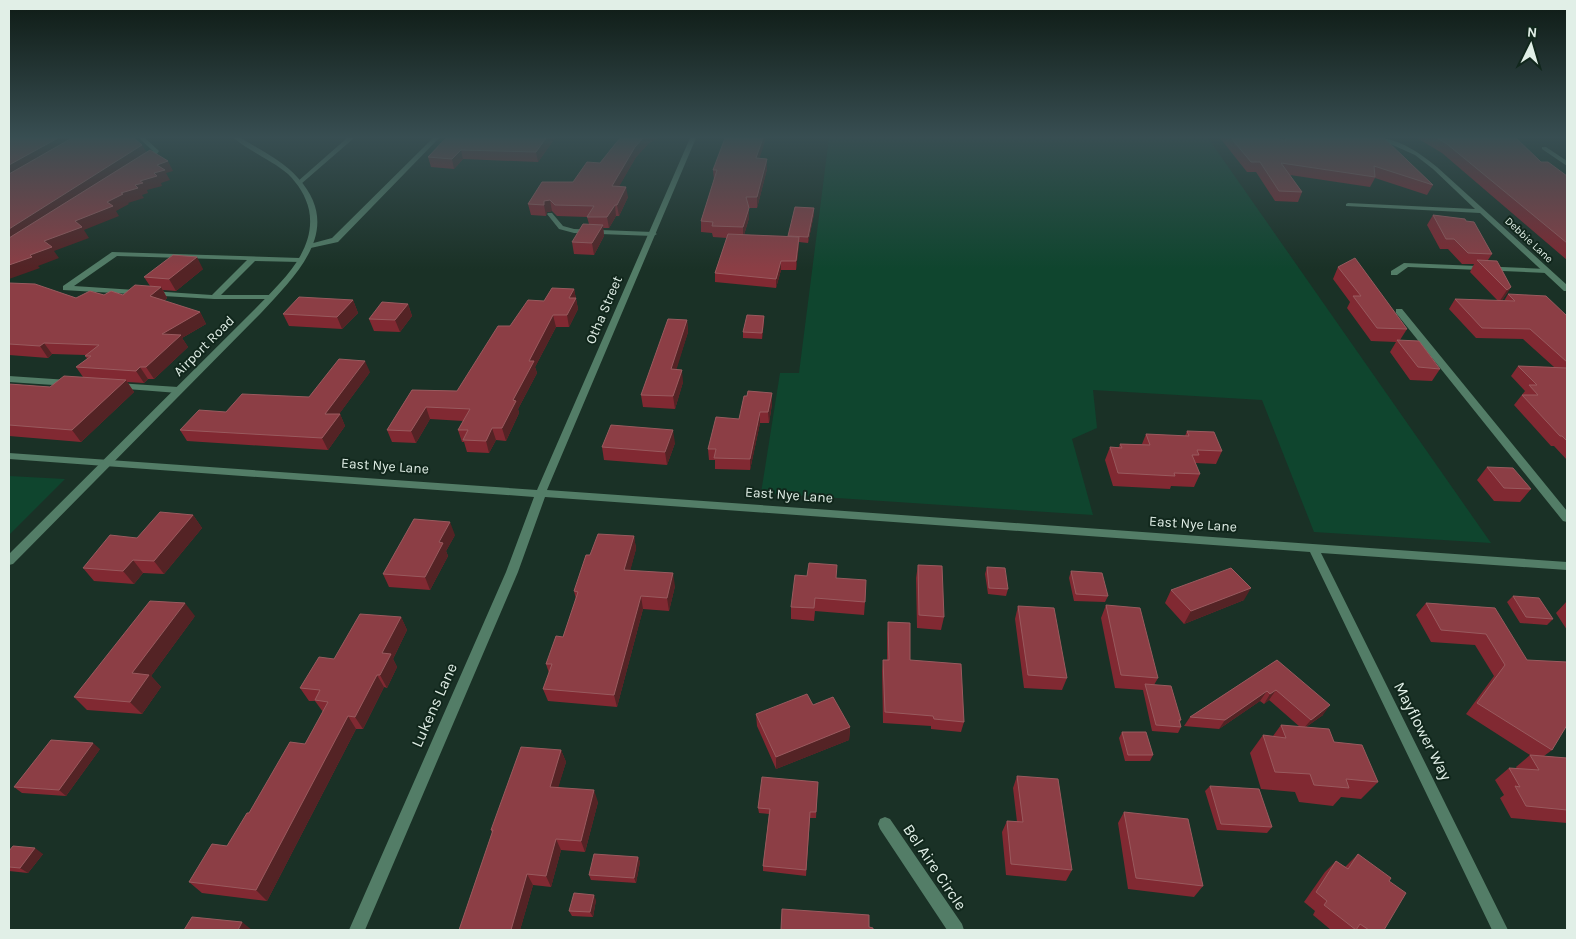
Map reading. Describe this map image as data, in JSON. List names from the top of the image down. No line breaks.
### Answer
{"streets":{"street":["Debbie Lane","Otha Street","Airport Road","East Nye Lane","Lukens Lane","Mayflower Way","Bel Aire Circle"]},"crossings":[["Otha Street","East Nye Lane"],["Otha Street","Lukens Lane"],["Airport Road","East Nye Lane"],["East Nye Lane","Lukens Lane"],["East Nye Lane","Mayflower Way"]],"north":"top"}
